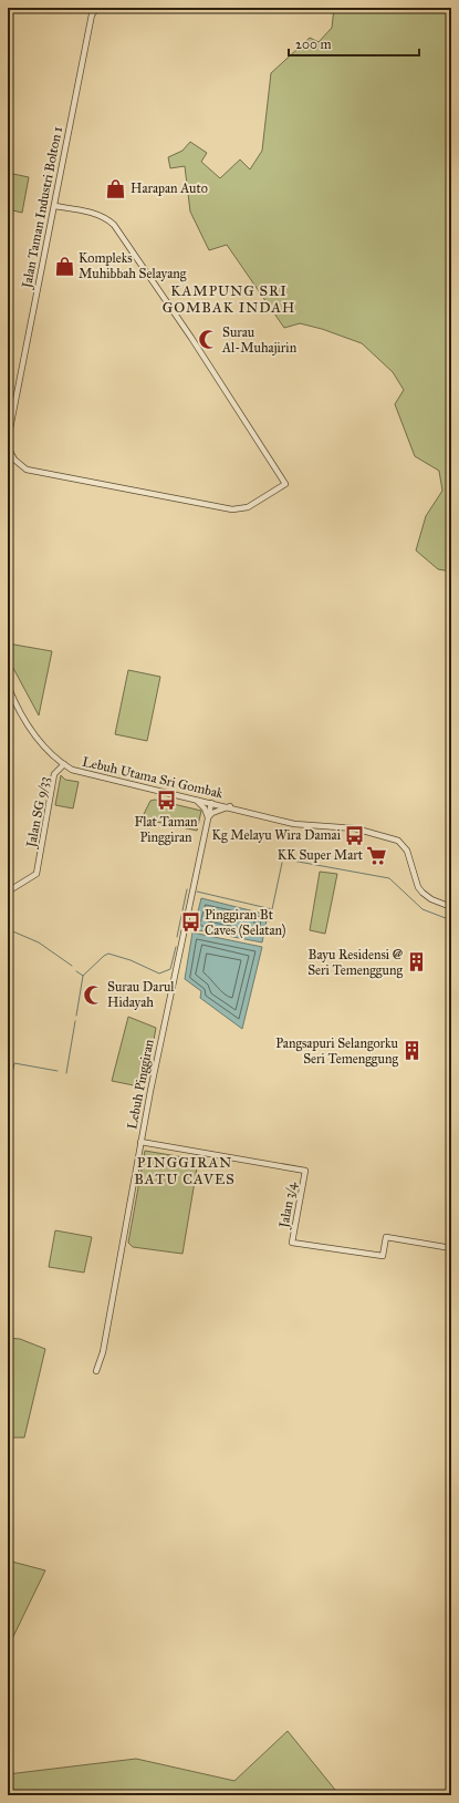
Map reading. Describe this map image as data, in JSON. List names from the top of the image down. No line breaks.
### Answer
{"streets":{"street":["Jalan Taman Industri Bolton 1","Lebuh Utama Sri Gombak","Jalan SG 9/33","Lebuh Pinggiran","Jalan 3/4"]},"crossings":[["Lebuh Utama Sri Gombak","Jalan SG 9/33"],["Lebuh Utama Sri Gombak","Lebuh Pinggiran"],["Lebuh Pinggiran","Jalan 3/4"]],"districts":["KAMPUNG SRI GOMBAK INDAH","PINGGIRAN BATU CAVES"],"places":{"shop":["Harapan Auto","Kompleks Muhibbah Selayang"],"mosque":["Surau Al-Muhajirin","Surau Darul Hidayah"],"bus stop":["Flat Taman Pinggiran","Kg Melayu Wira Damai","Pinggiran Bt Caves (Selatan)"],"supermarket":["KK Super Mart"],"building":["Bayu Residensi @ Seri Temenggung","Pangsapuri Selangorku Seri Temenggung"]},"scale_bar":"200 m"}
